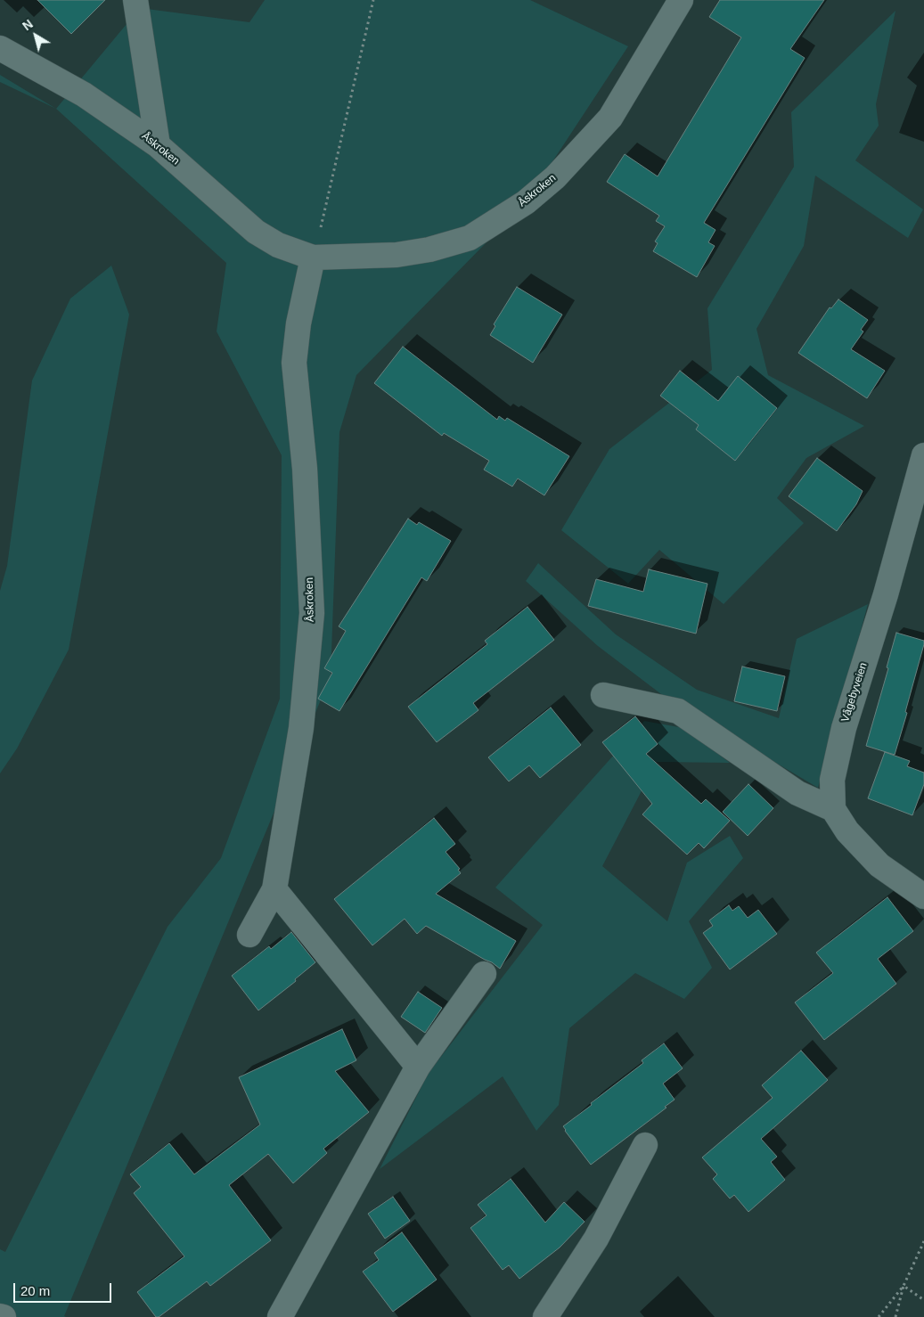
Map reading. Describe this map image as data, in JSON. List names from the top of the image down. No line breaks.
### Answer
{"streets":{"street":["Åskroken","Vågebyveien"]},"scale_bar":"20 m","north":"top left"}
